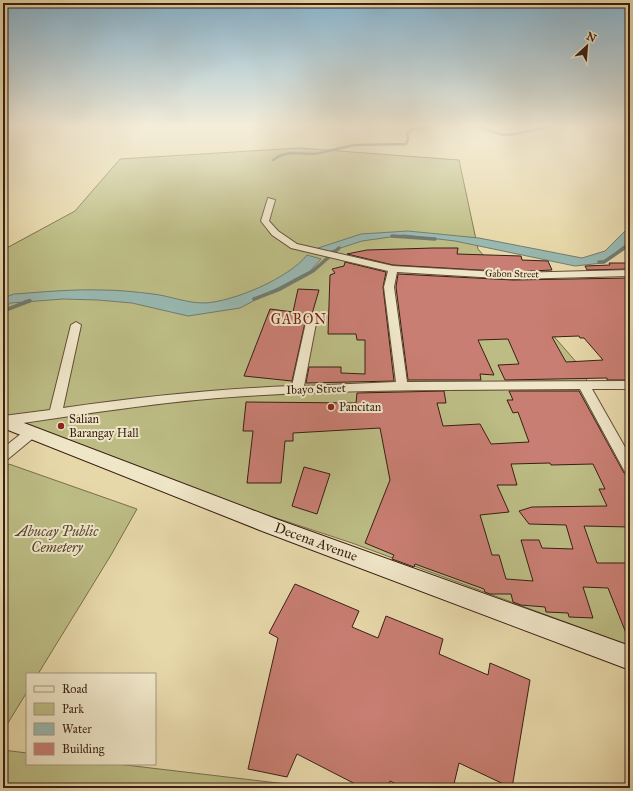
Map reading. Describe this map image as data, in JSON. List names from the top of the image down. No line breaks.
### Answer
{"streets":{"main road":["Decena Avenue"],"street":["Gabon Street","Ibayo Street"]},"crossings":[["Ibayo Street","Decena Avenue"]],"districts":["GABON"],"parks":["Abucay Public Cemetery"],"places":["Pancitan","Salian Barangay Hall"],"legend":["Road","Park","Water","Building"],"north":"top right"}
